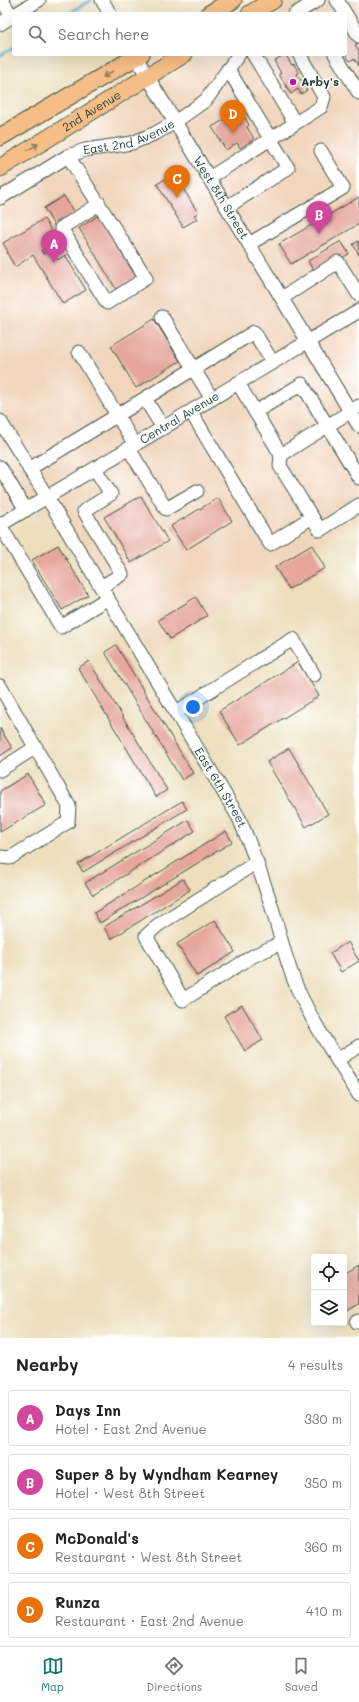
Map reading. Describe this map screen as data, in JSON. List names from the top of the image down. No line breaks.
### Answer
{"streets":{"main road":["2nd Avenue"],"street":["East 2nd Avenue","West 8th Street","Central Avenue","East 6th Street"]},"crossings":[["2nd Avenue","West 8th Street"],["East 2nd Avenue","West 8th Street"],["West 8th Street","Central Avenue"],["Central Avenue","East 6th Street"]],"places":["Arby's"],"page":{"search":"Search here","pins":["D","C","B","A"],"heading":["Nearby","4 results"],"list":[{"mark":"A","name":"Days Inn","note":"Hotel · East 2nd Avenue","value":"330 m"},{"mark":"B","name":"Super 8 by Wyndham Kearney","note":"Hotel · West 8th Street","value":"350 m"},{"mark":"C","name":"McDonald's","note":"Restaurant · West 8th Street","value":"360 m"},{"mark":"D","name":"Runza","note":"Restaurant · East 2nd Avenue","value":"410 m"}],"nav":["Map","Directions","Saved"]}}
